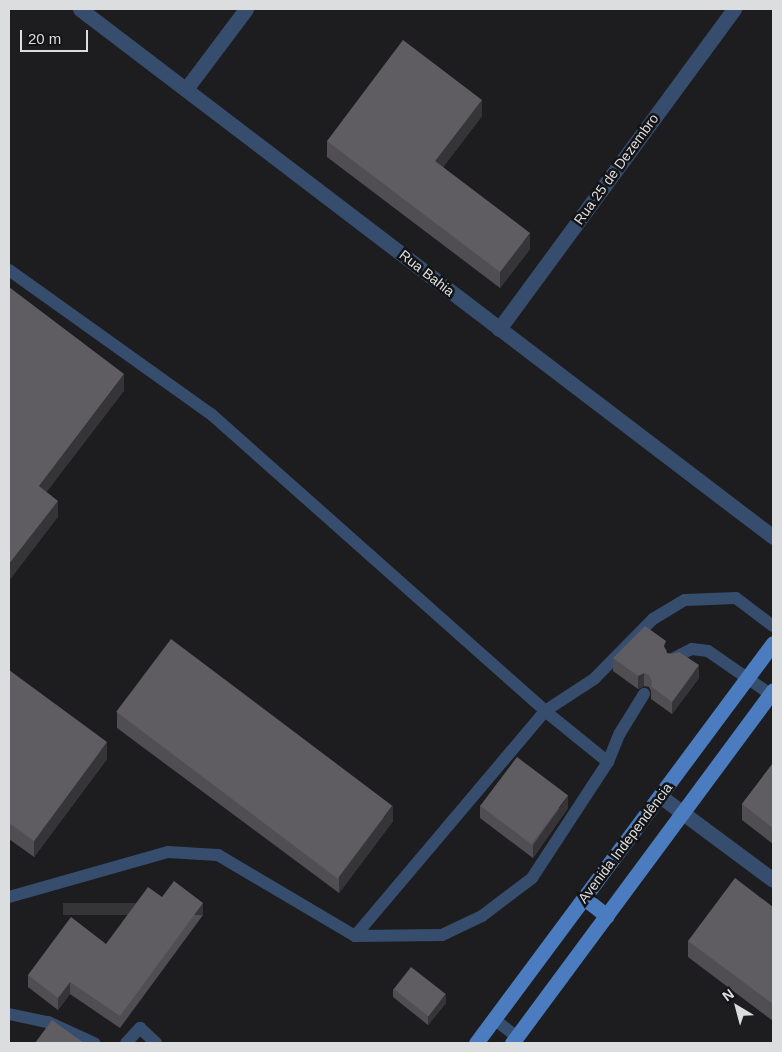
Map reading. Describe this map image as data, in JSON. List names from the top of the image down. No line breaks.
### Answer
{"streets":{"main road":["Avenida Independência"],"street":["Rua 25 de Dezembro","Rua Bahia"]},"crossings":[["Rua 25 de Dezembro","Rua Bahia"]],"scale_bar":"20 m","north":"top left"}
